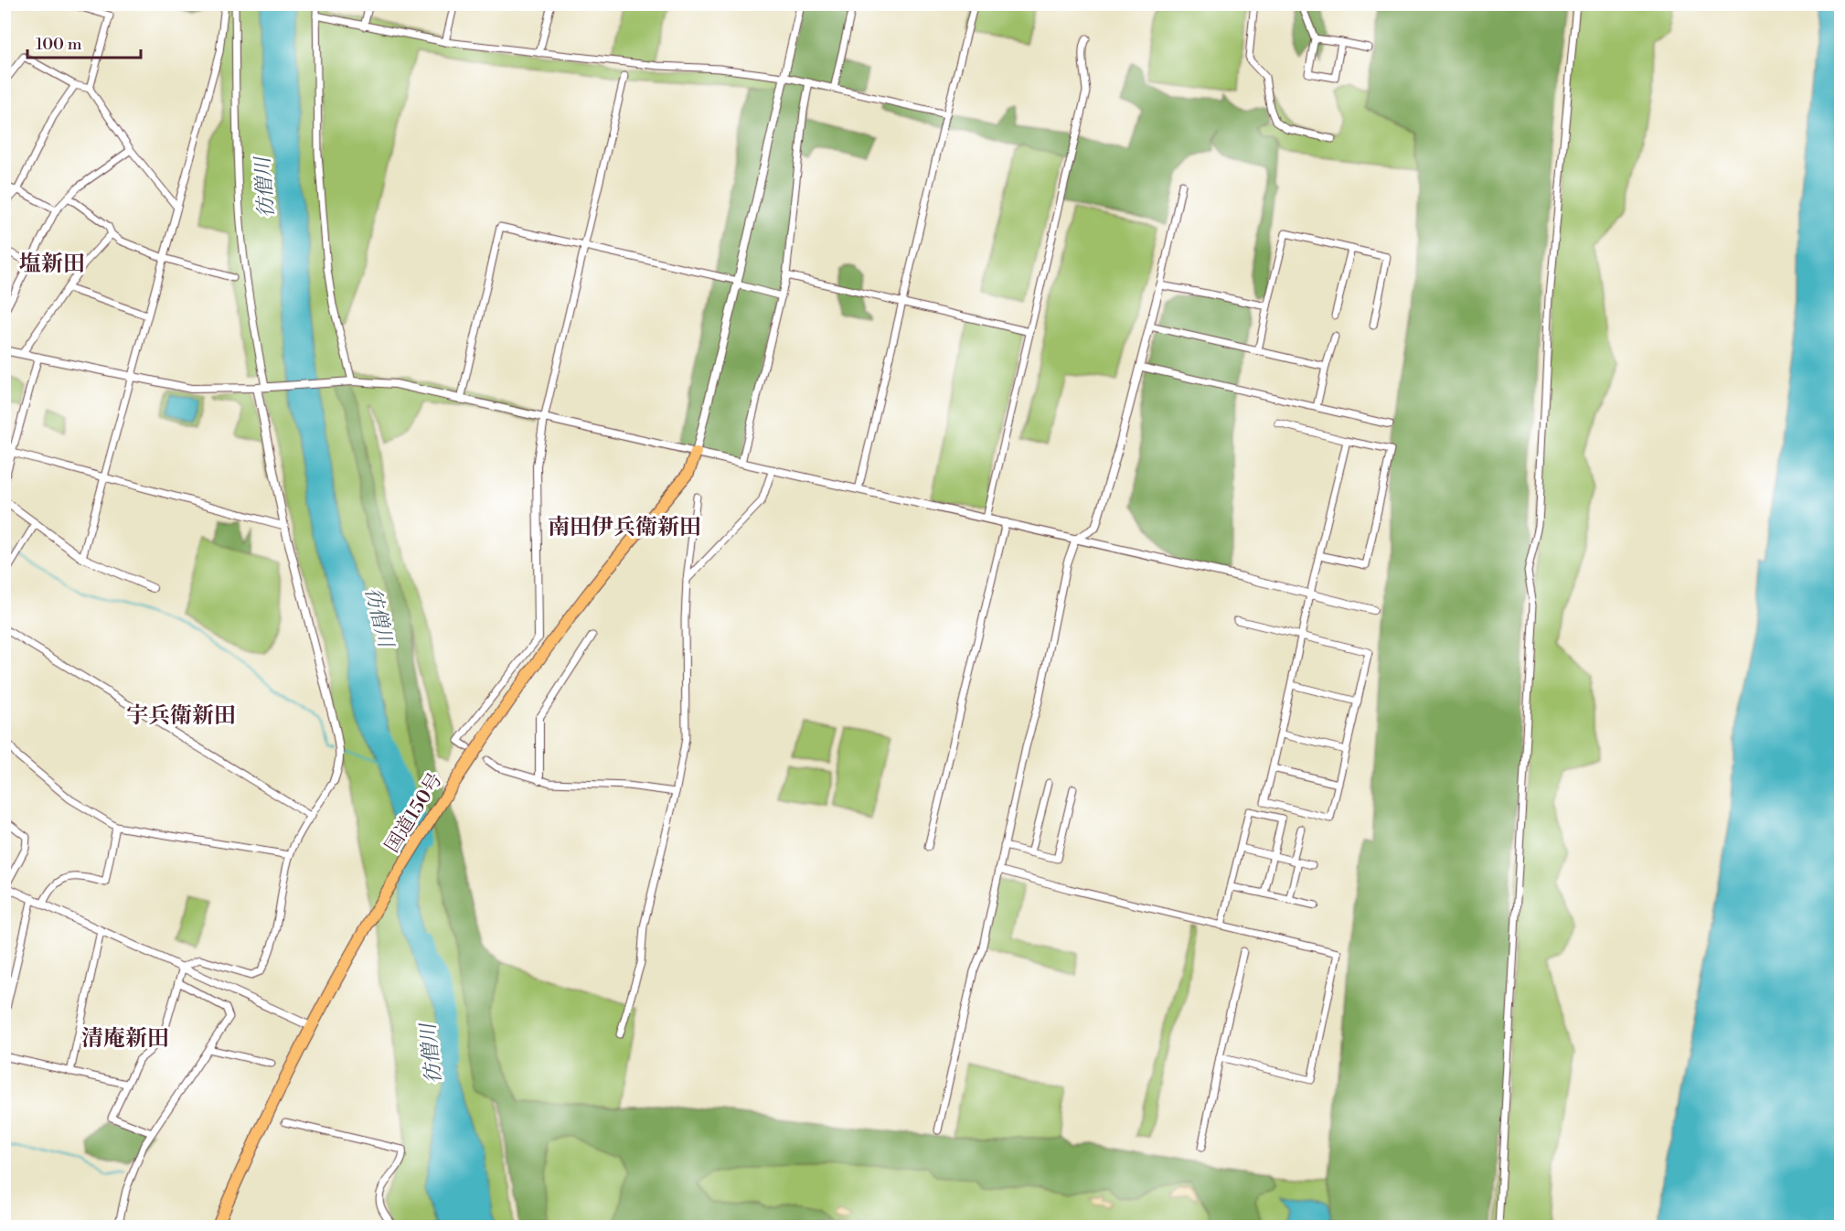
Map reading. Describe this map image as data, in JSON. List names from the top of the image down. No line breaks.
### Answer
{"streets":{"highway":["国道150号"]},"districts":["塩新田","南田伊兵衛新田","宇兵衛新田","清庵新田"],"water":["彷僧川"],"scale_bar":"100 m"}
